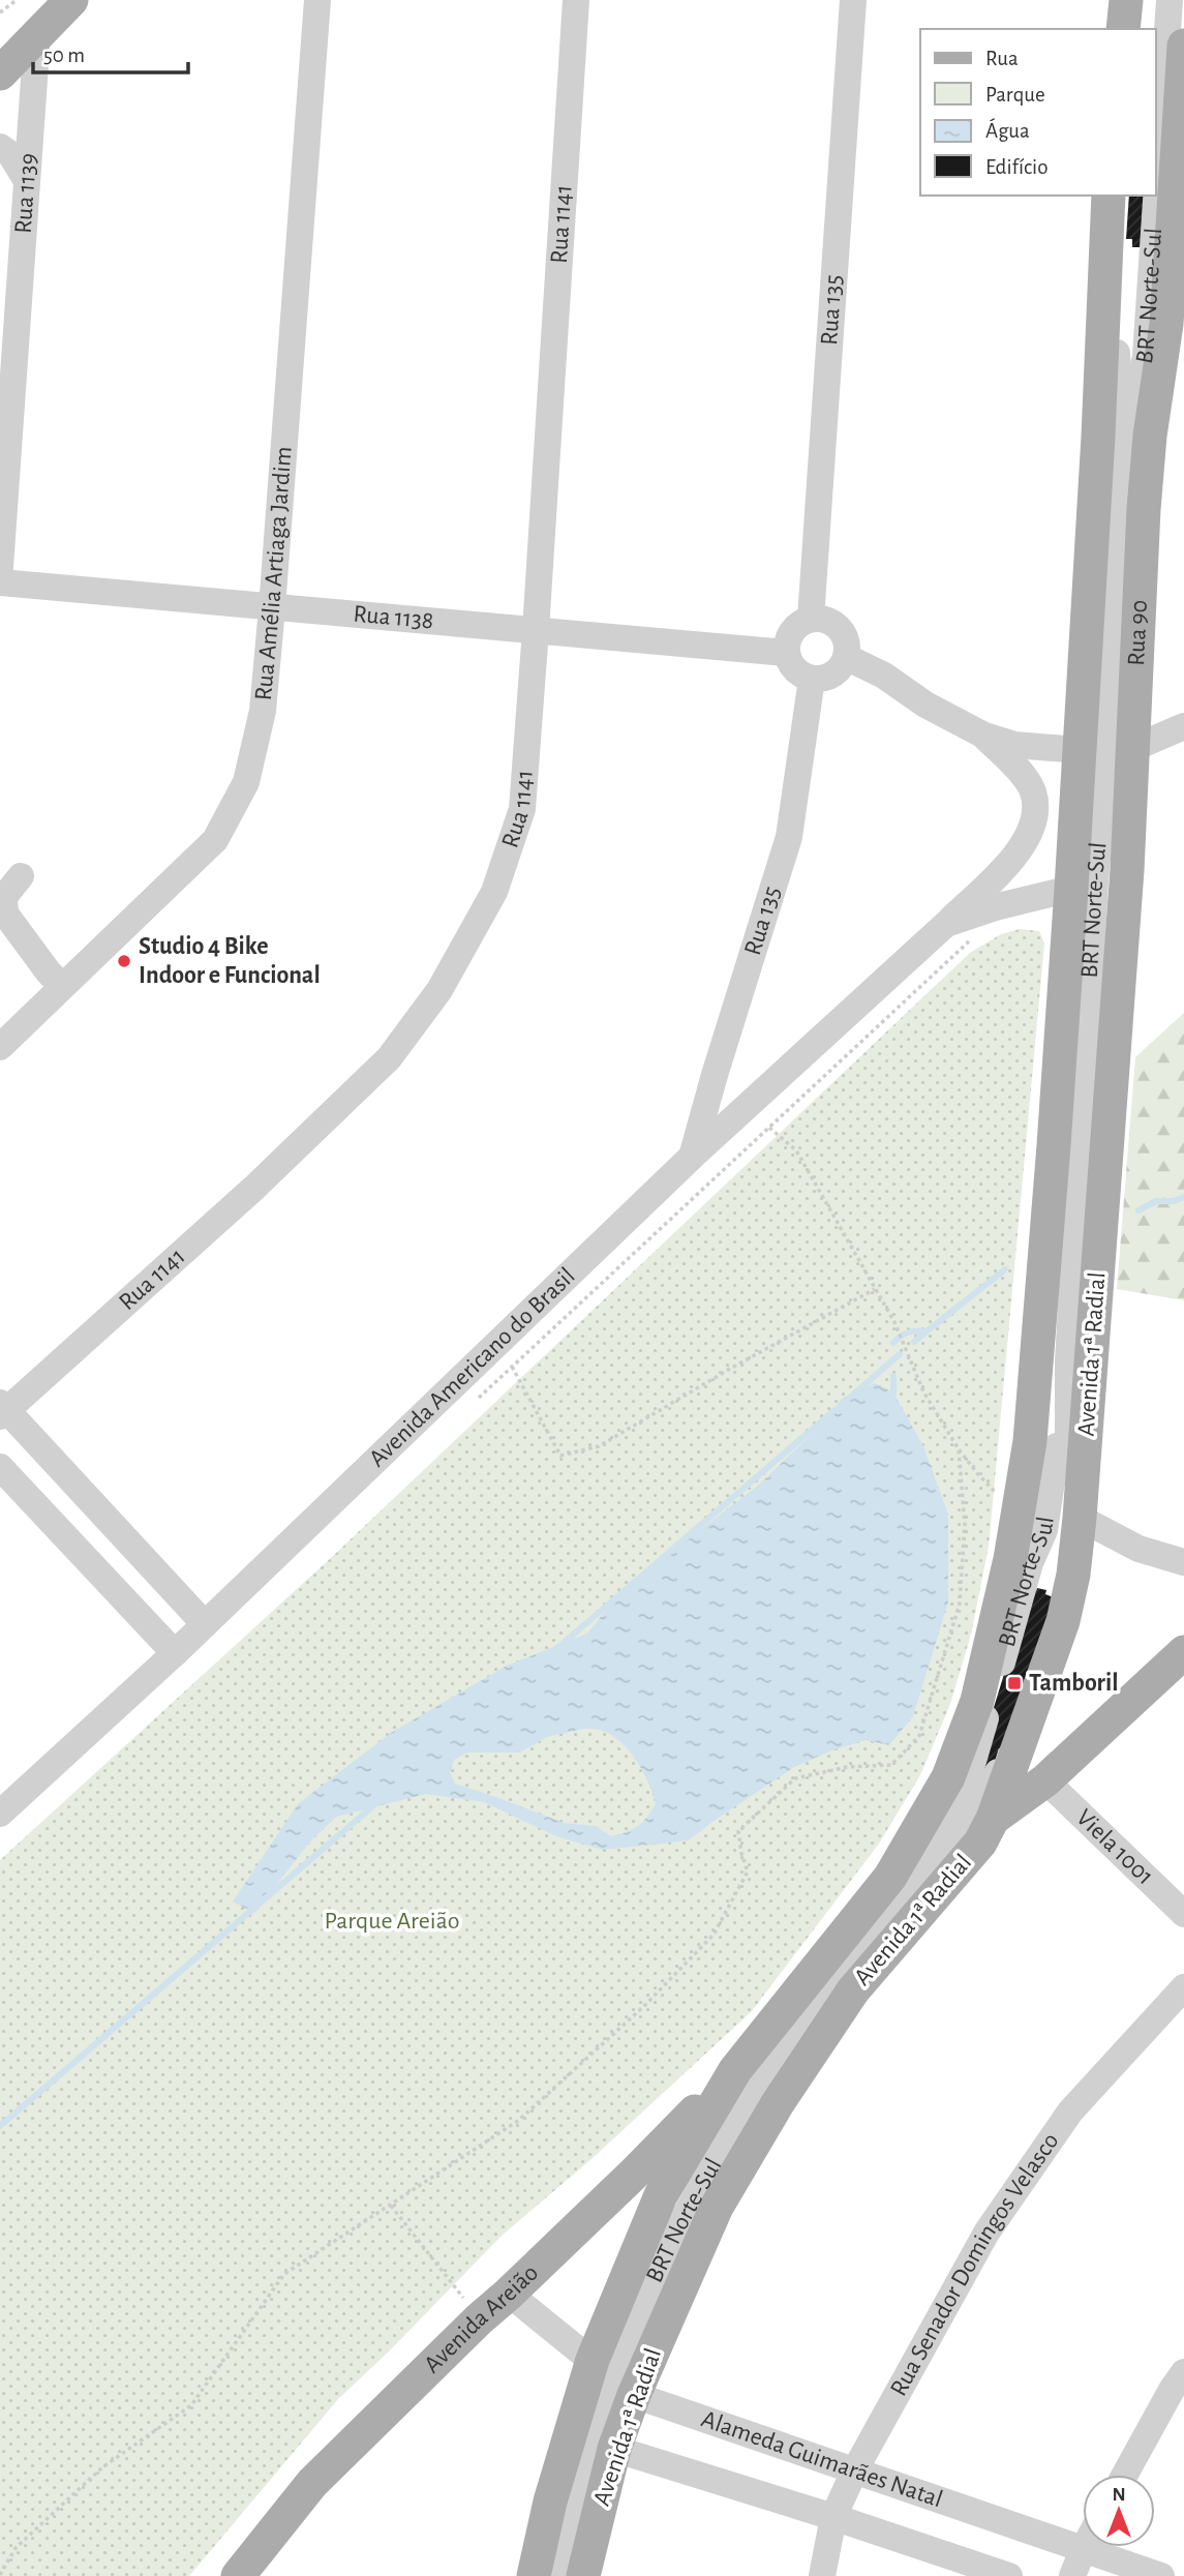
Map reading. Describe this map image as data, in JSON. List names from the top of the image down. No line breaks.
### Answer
{"streets":{"main road":["Rua 90","Avenida 1ª Radial","Avenida Areião"],"street":["Rua 1139","Rua 1141","BRT Norte-Sul","Rua 135","Rua Amélia Artiaga Jardim","Rua 1138","Avenida Americano do Brasil","Viela 1001","Rua Senador Domingos Velasco","Alameda Guimarães Natal"]},"crossings":[["Rua 1141","Rua 1138"],["BRT Norte-Sul","Rua 90"],["BRT Norte-Sul","Avenida 1ª Radial"],["BRT Norte-Sul","Avenida Americano do Brasil"],["BRT Norte-Sul","Alameda Guimarães Natal"],["Rua 135","Rua 1138"],["Rua 135","Avenida Americano do Brasil"],["Rua Amélia Artiaga Jardim","Rua 1138"],["Rua 90","Avenida 1ª Radial"],["Rua 90","Avenida Americano do Brasil"],["Avenida 1ª Radial","Avenida Areião"],["Avenida 1ª Radial","Alameda Guimarães Natal"],["Rua Senador Domingos Velasco","Alameda Guimarães Natal"],["Avenida Areião","Alameda Guimarães Natal"]],"parks":["Parque Areião"],"places":{"other":["Studio 4 Bike Indoor e Funcional"],"transit":["Tamboril"]},"legend":["Rua","Parque","Água","Edifício"],"scale_bar":"50 m","north":"top"}
